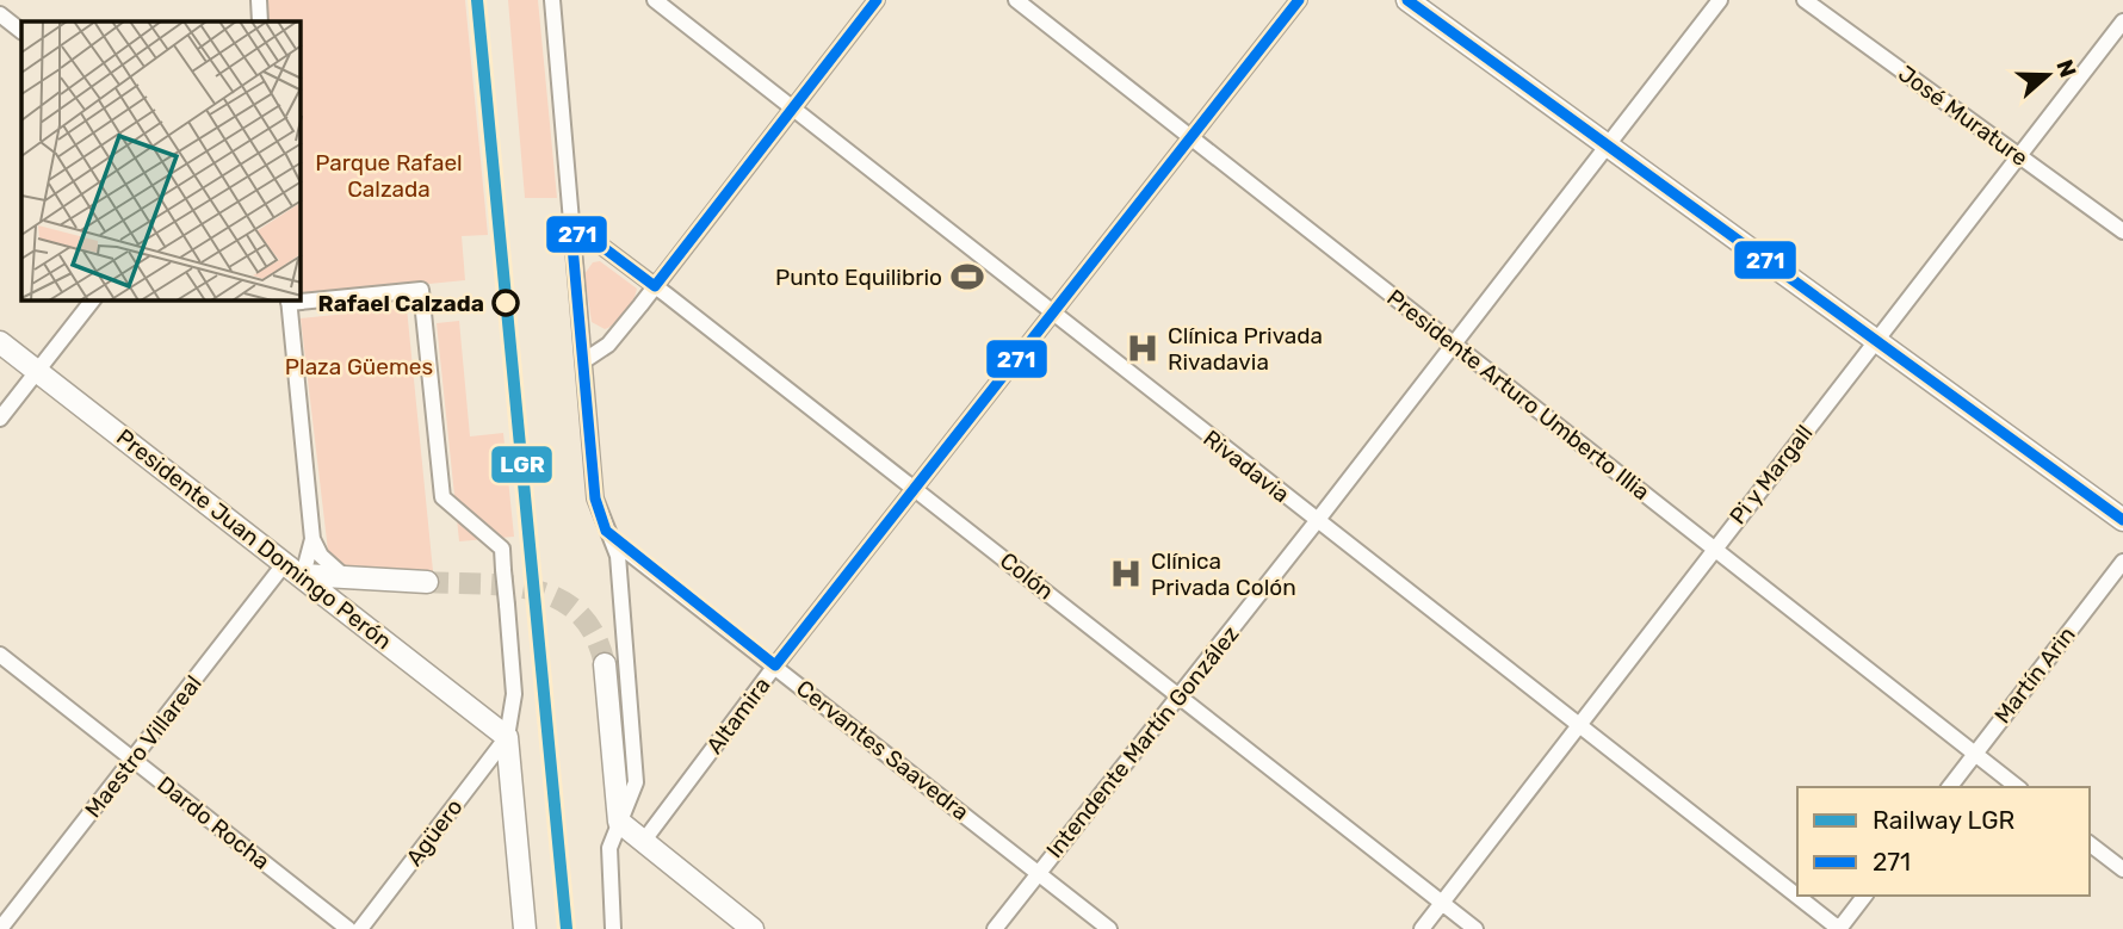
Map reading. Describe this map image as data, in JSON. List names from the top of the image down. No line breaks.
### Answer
{"streets":{"street":["José Murature","Presidente Arturo Umberto Illia","Rivadavia","Pi y Margall","Presidente Juan Domingo Perón","Colón","Martín Arin","Altamira","Intendente Martín González","Maestro Villareal","Cervantes Saavedra","Dardo Rocha","Agüero"]},"crossings":[["José Murature","Pi y Margall"],["Presidente Arturo Umberto Illia","Pi y Margall"],["Presidente Arturo Umberto Illia","Martín Arin"],["Presidente Arturo Umberto Illia","Altamira"],["Presidente Arturo Umberto Illia","Intendente Martín González"],["Rivadavia","Pi y Margall"],["Rivadavia","Altamira"],["Rivadavia","Intendente Martín González"],["Pi y Margall","Colón"],["Presidente Juan Domingo Perón","Maestro Villareal"],["Presidente Juan Domingo Perón","Agüero"],["Colón","Altamira"],["Colón","Intendente Martín González"],["Altamira","Cervantes Saavedra"],["Intendente Martín González","Cervantes Saavedra"],["Maestro Villareal","Dardo Rocha"]],"parks":["Parque Rafael Calzada","Plaza Güemes"],"places":{"sports":["Punto Equilibrio"],"other":["Rafael Calzada"],"hospital":["Clínica Privada Rivadavia","Clínica Privada Colón"]},"lines":["rail line LGR","transit line 271"],"legend":["Railway LGR","271"],"north":"right"}
